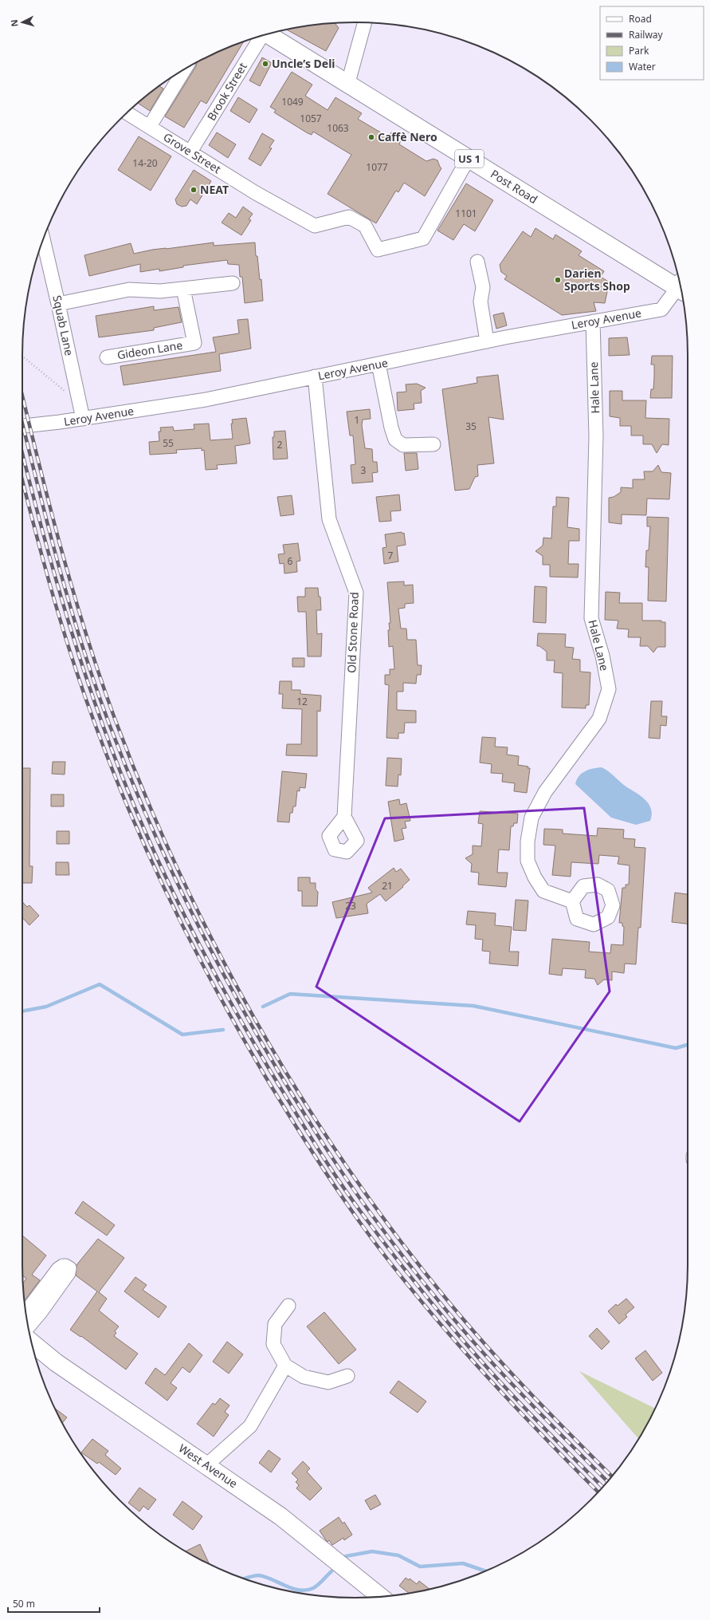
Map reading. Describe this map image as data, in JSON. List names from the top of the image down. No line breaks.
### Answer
{"streets":{"main road":["US 1","Post Road","West Avenue"],"street":["Brook Street","Grove Street","Leroy Avenue","Squab Lane","Gideon Lane","Hale Lane","Old Stone Road"]},"crossings":[["Brook Street","Grove Street"],["Grove Street","Post Road"],["Leroy Avenue","Squab Lane"],["Leroy Avenue","Hale Lane"],["Leroy Avenue","Old Stone Road"]],"places":["Uncle’s Deli","Caffè Nero","NEAT","Darien Sports Shop"],"house_numbers":["1049","1057","1063","14-20","1077","1101","1","35","55","2","3","7","6","12","21","23"],"legend":["Road","Railway","Park","Water"],"scale_bar":"50 m","north":"left"}
